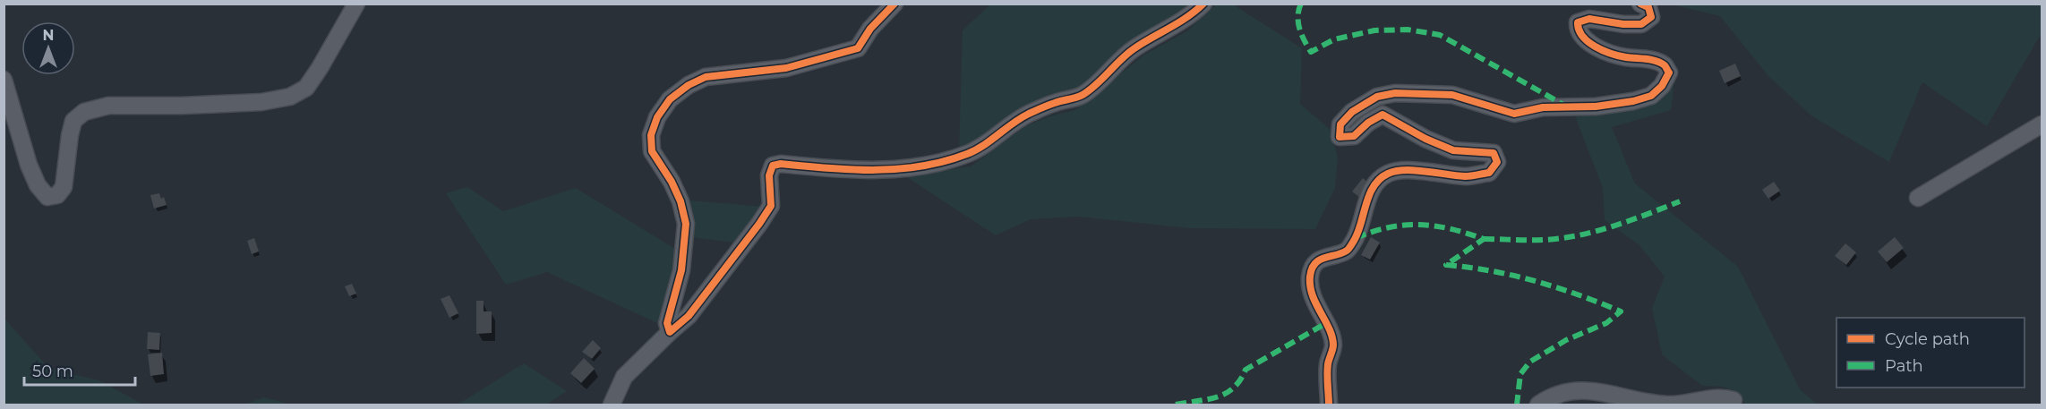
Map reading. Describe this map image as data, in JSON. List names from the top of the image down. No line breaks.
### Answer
{"legend":["Cycle path","Path"],"scale_bar":"50 m","north":"top"}
